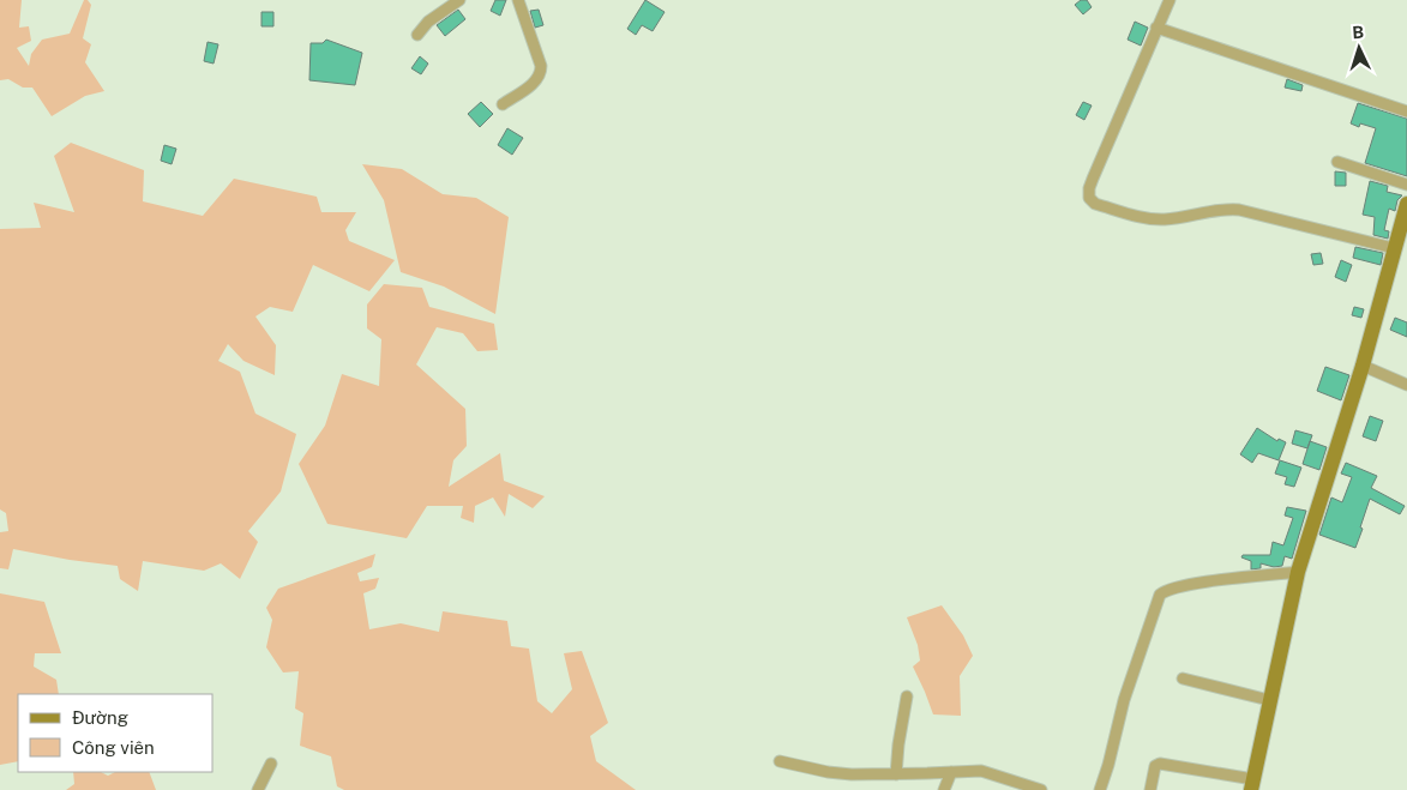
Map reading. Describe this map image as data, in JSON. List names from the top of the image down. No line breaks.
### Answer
{"legend":["Đường","Công viên"],"north":"top"}
